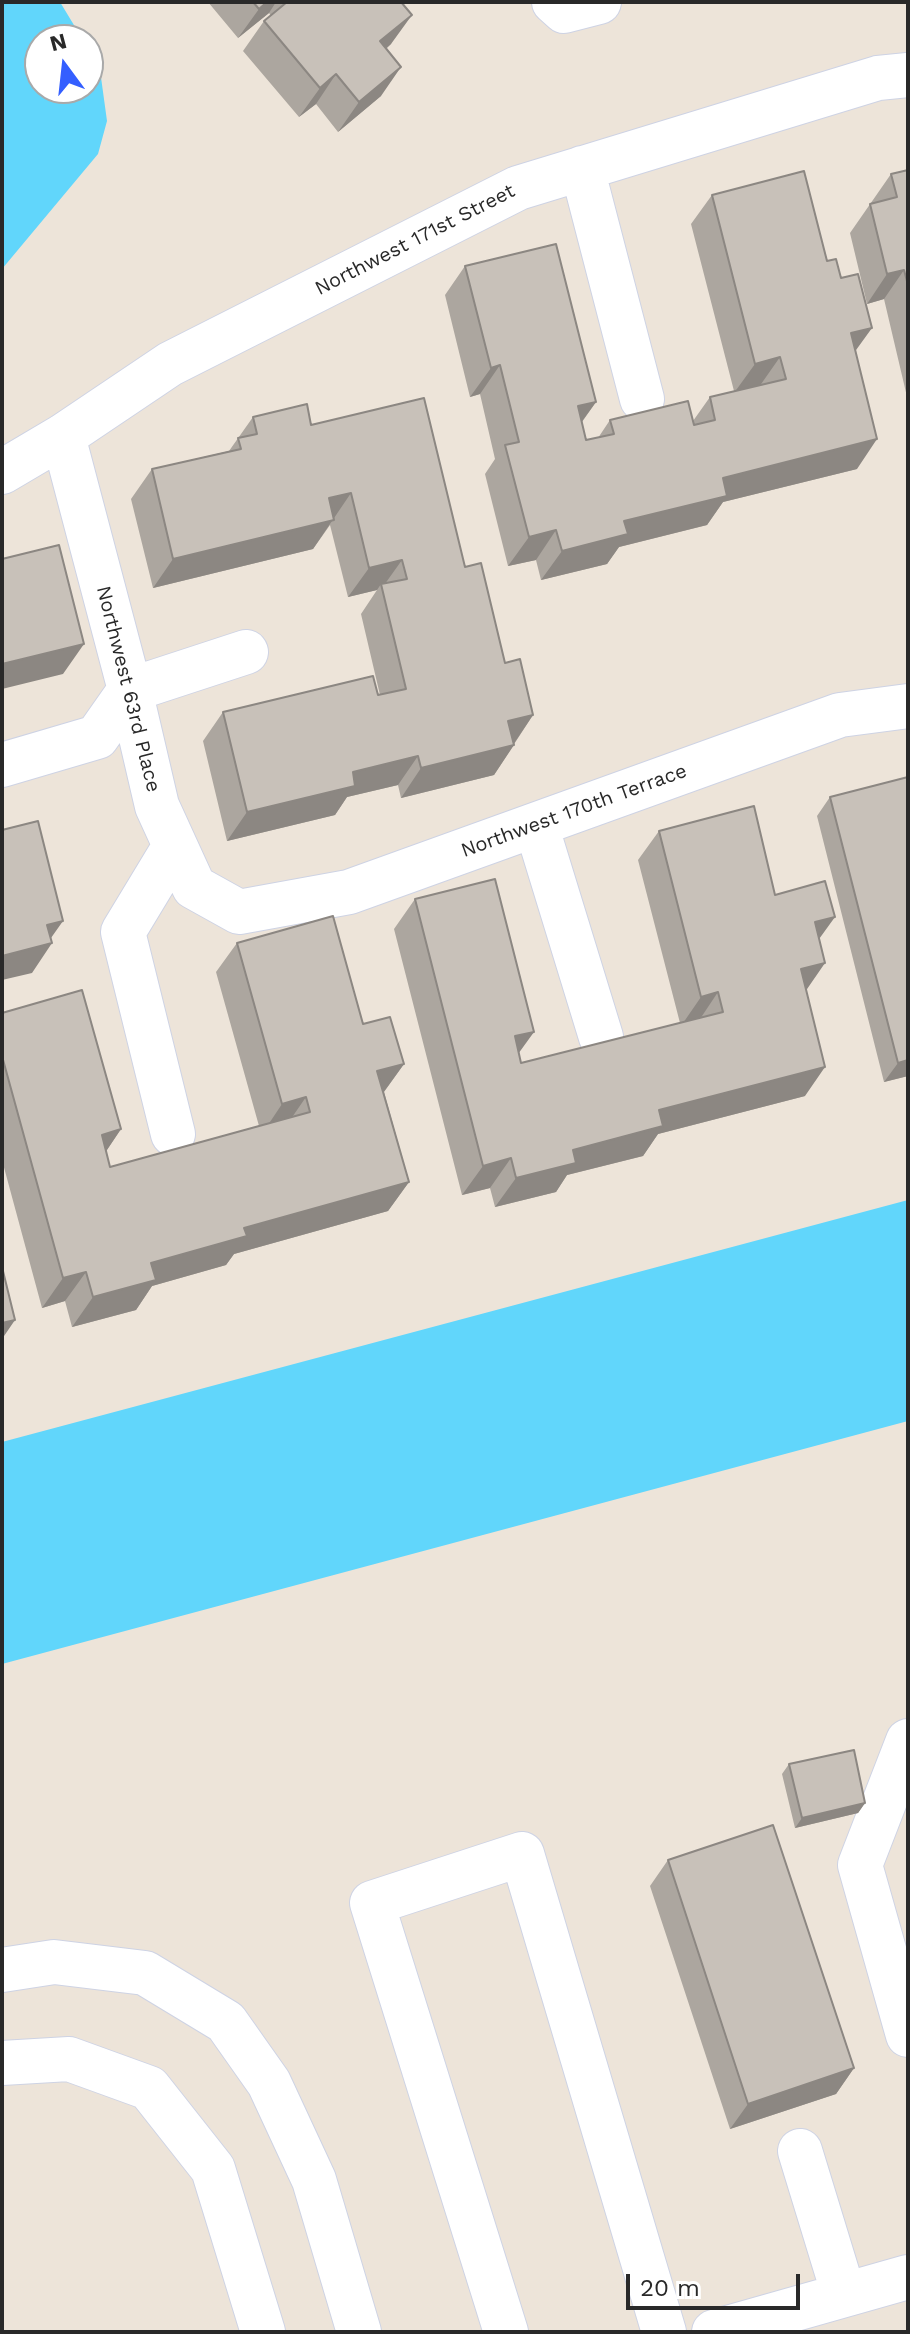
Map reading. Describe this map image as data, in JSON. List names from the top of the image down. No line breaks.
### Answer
{"streets":{"street":["Northwest 171st Street","Northwest 63rd Place","Northwest 170th Terrace"]},"crossings":[["Northwest 171st Street","Northwest 63rd Place"],["Northwest 63rd Place","Northwest 170th Terrace"]],"scale_bar":"20 m","north":"top"}
